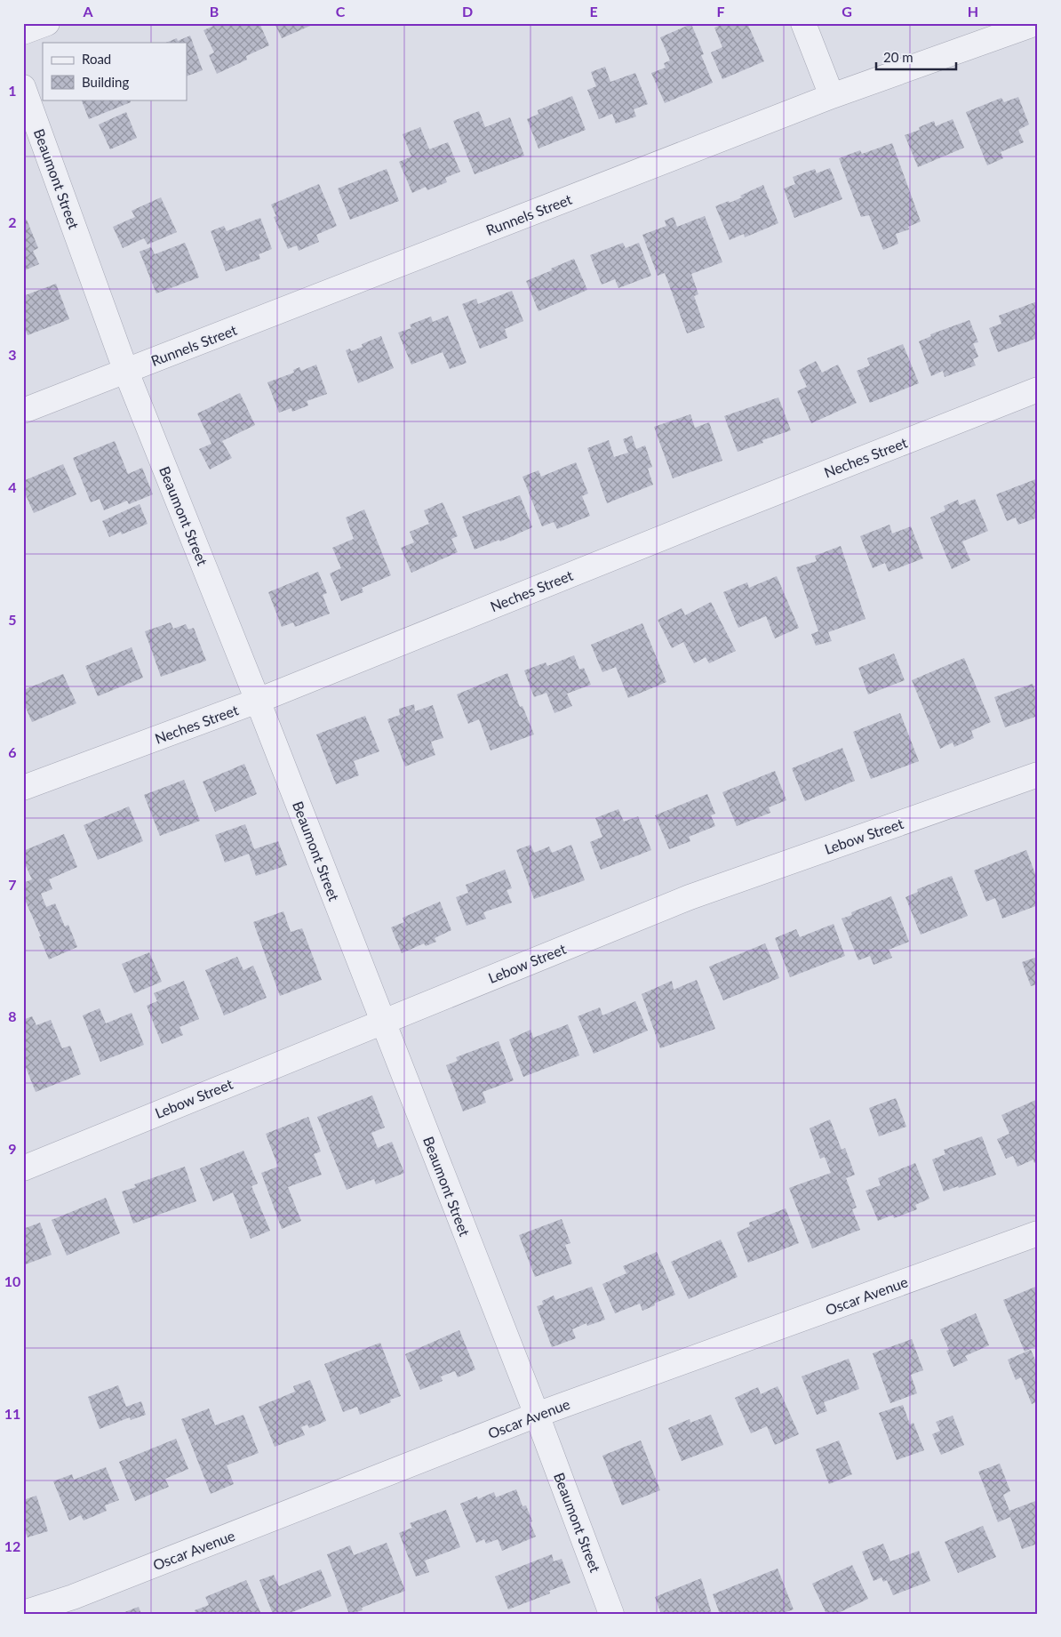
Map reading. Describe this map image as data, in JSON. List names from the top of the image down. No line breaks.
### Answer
{"streets":{"street":["Beaumont Street","Runnels Street","Neches Street","Lebow Street","Oscar Avenue"]},"crossings":[["Beaumont Street","Runnels Street"],["Beaumont Street","Neches Street"],["Beaumont Street","Lebow Street"],["Beaumont Street","Oscar Avenue"]],"legend":["Road","Building"],"scale_bar":"20 m","grid":{"columns":["A","B","C","D","E","F","G","H"],"rows":["1","2","3","4","5","6","7","8","9","10","11","12"]}}
